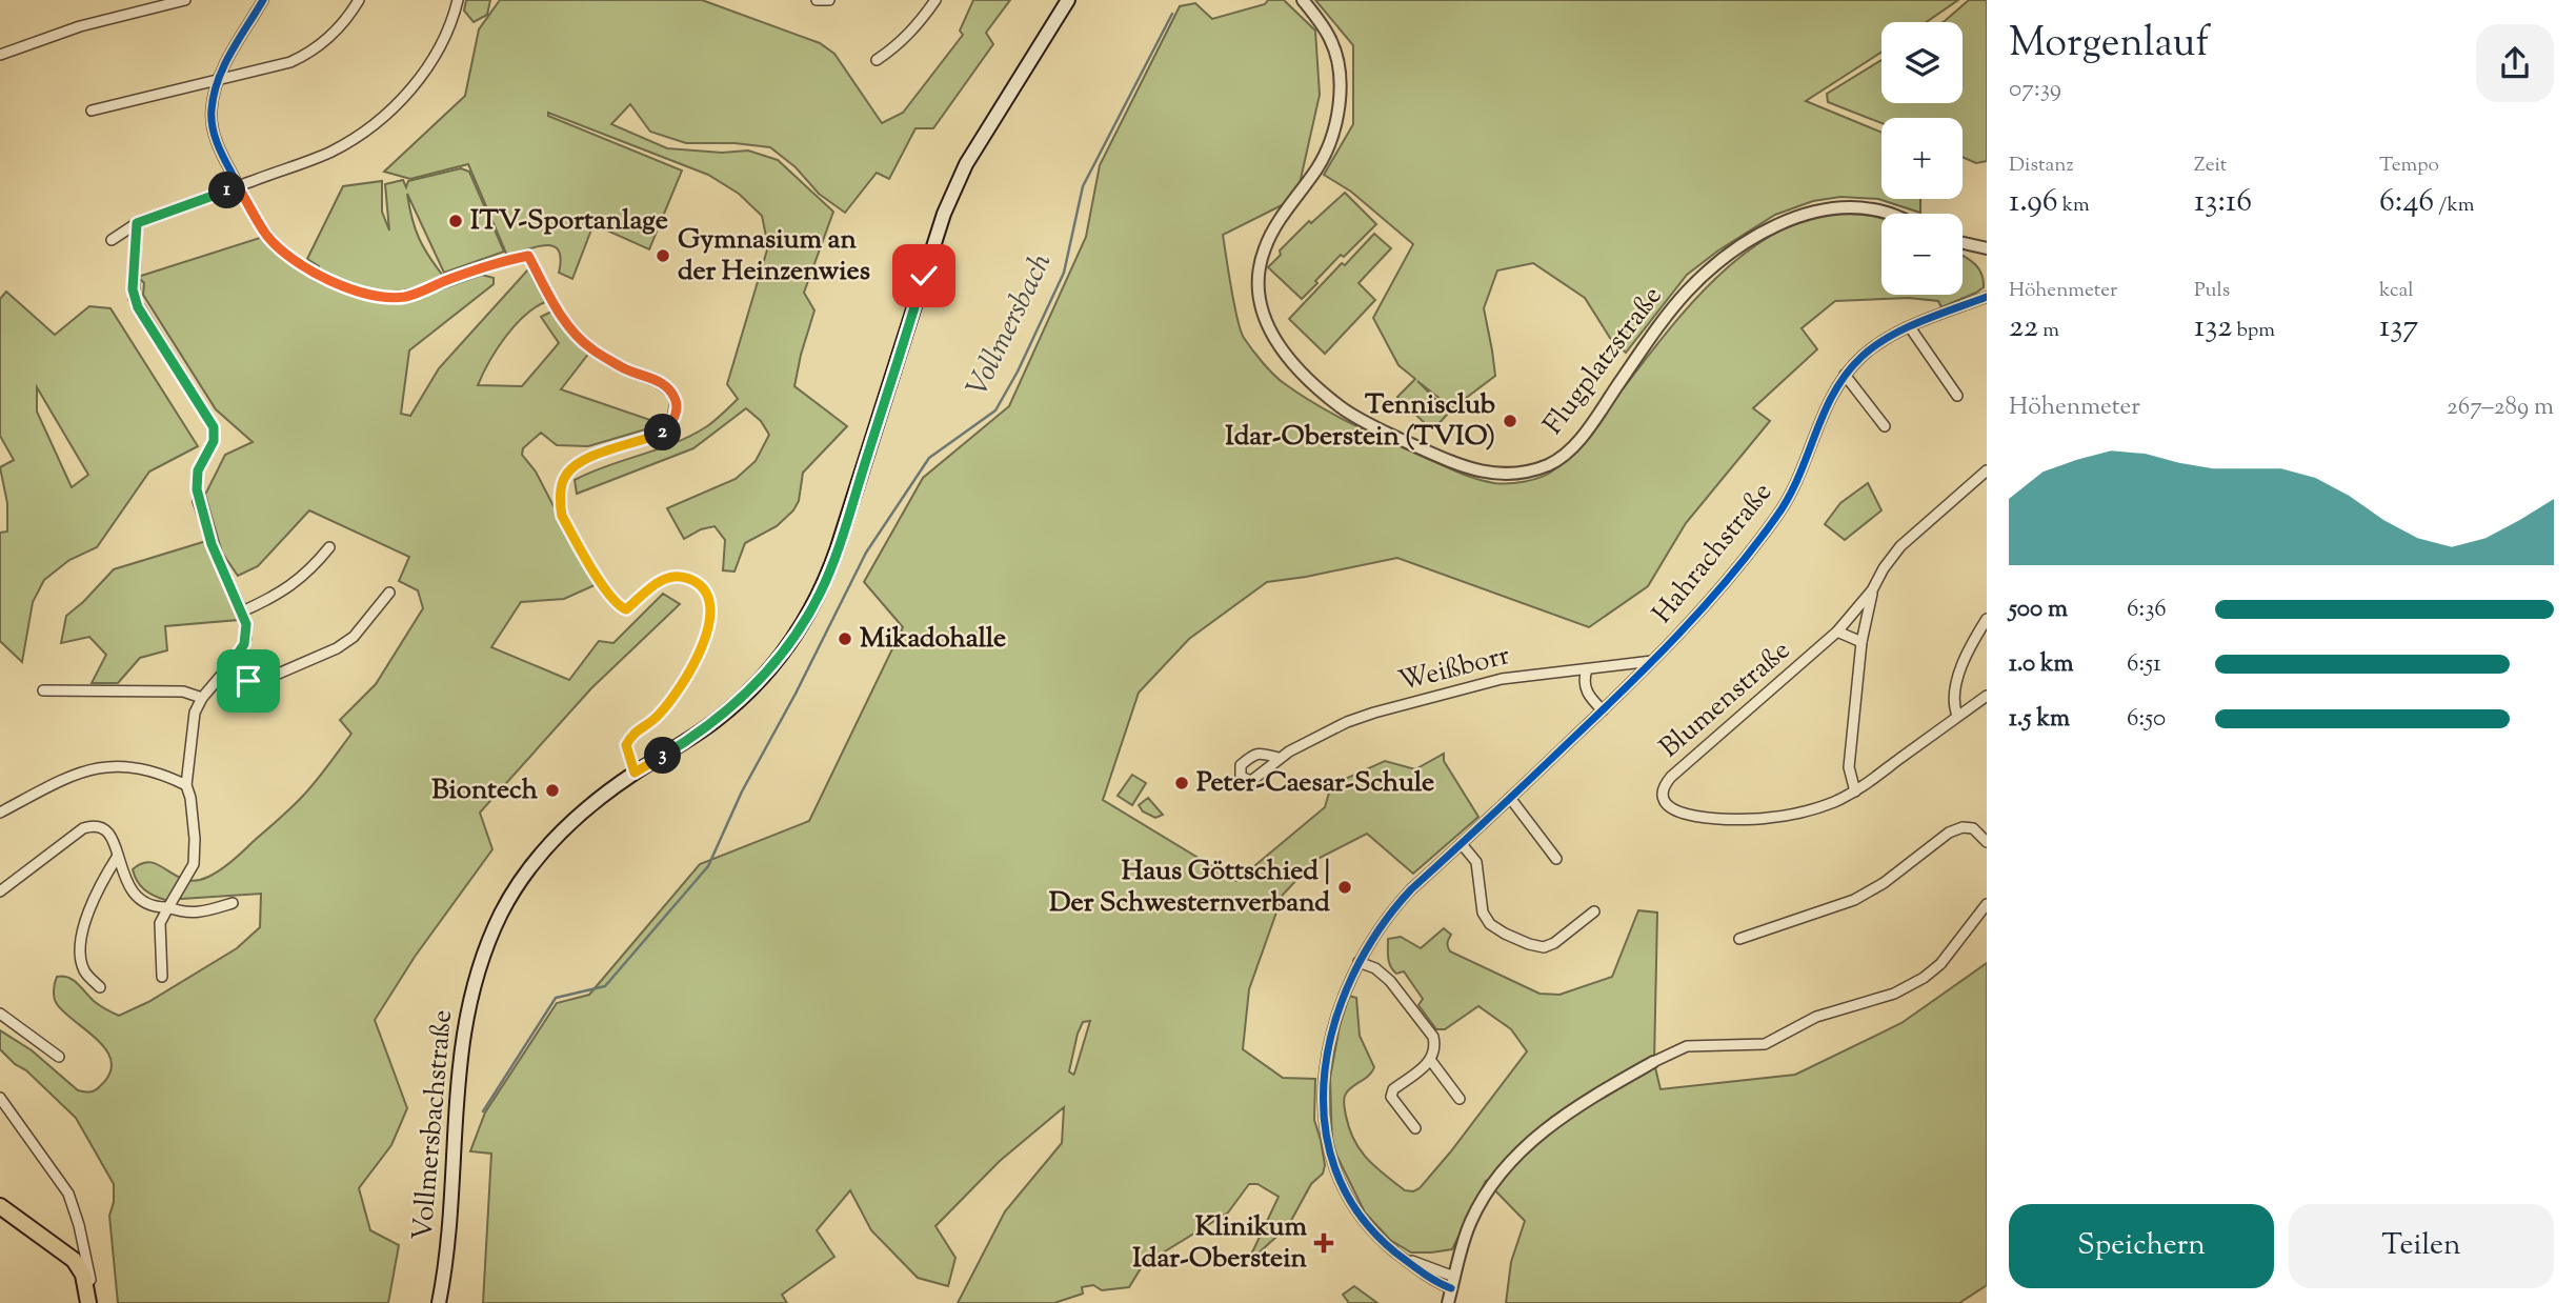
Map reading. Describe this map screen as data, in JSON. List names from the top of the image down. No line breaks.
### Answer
{"streets":{"main road":["Vollmersbachstraße"],"street":["Flugplatzstraße","Hahrachstraße","Weißborr","Blumenstraße"]},"crossings":[["Hahrachstraße","Weißborr"]],"water":["Vollmersbach"],"places":{"other":["ITV-Sportanlage","Gymnasium an der Heinzenwies","Tennisclub Idar-Oberstein (TVIO)","Mikadohalle","Peter-Caesar-Schule","Biontech","Haus Göttschied | Der Schwesternverband"],"health":["Klinikum Idar-Oberstein"]},"page":{"heading":["Morgenlauf","07:39"],"map_buttons":["+","−"],"stats":[["Distanz","1.96 km"],["Zeit","13:16"],["Tempo","6:46 /km"],["Höhenmeter","22 m"],["Puls","132 bpm"],["kcal","137"]],"pins":["1","2","3"],"chart":["Höhenmeter","267–289 m"],"list":[{"name":"500 m","note":"6:36"},{"name":"1.0 km","note":"6:51"},{"name":"1.5 km","note":"6:50"}],"buttons":["Speichern","Teilen"]}}
